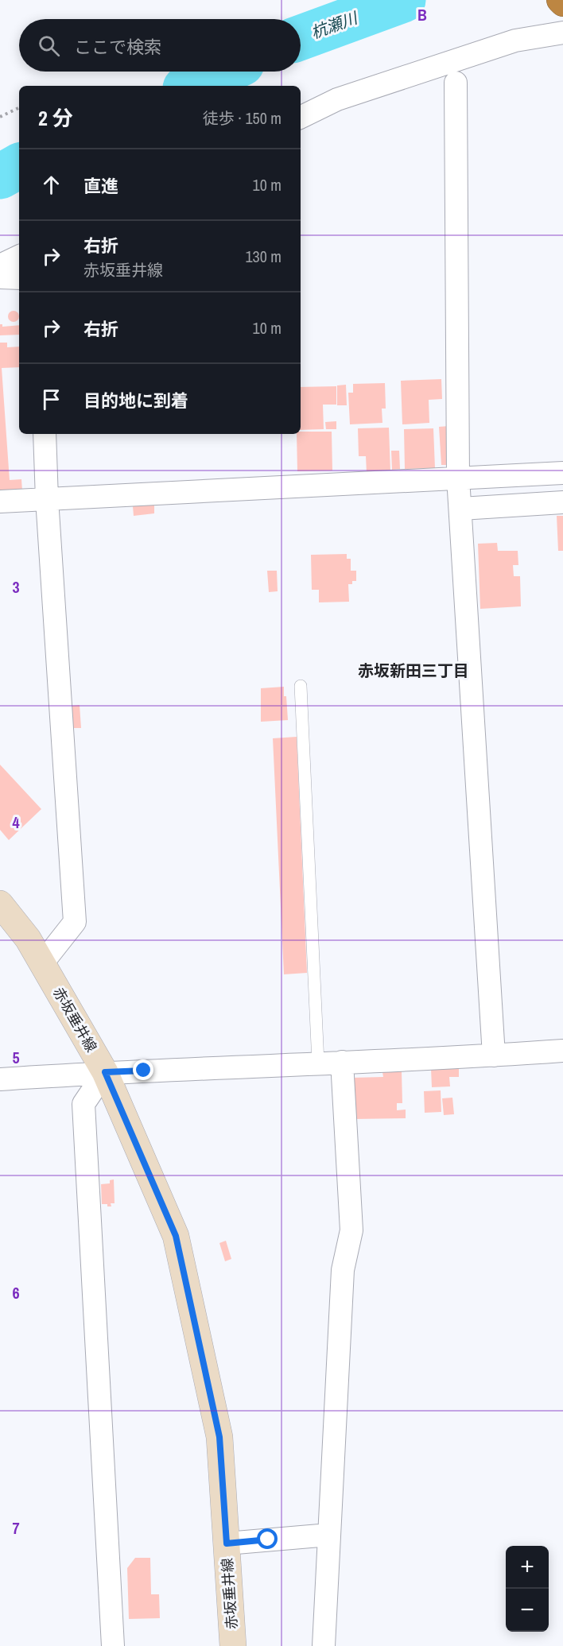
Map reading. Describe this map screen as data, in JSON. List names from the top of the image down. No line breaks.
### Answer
{"streets":{"main road":["赤坂垂井線"]},"districts":["赤坂新田三丁目"],"water":["杭瀬川"],"page":{"search":"ここで検索","heading":["2 分","徒歩 · 150 m"],"list":[["直進","10 m"],["右折","赤坂垂井線","130 m"],["右折","10 m"],"目的地に到着"],"map_buttons":["+","−"]},"grid":{"columns":["B"],"rows":["3","4","5","6","7"]}}
